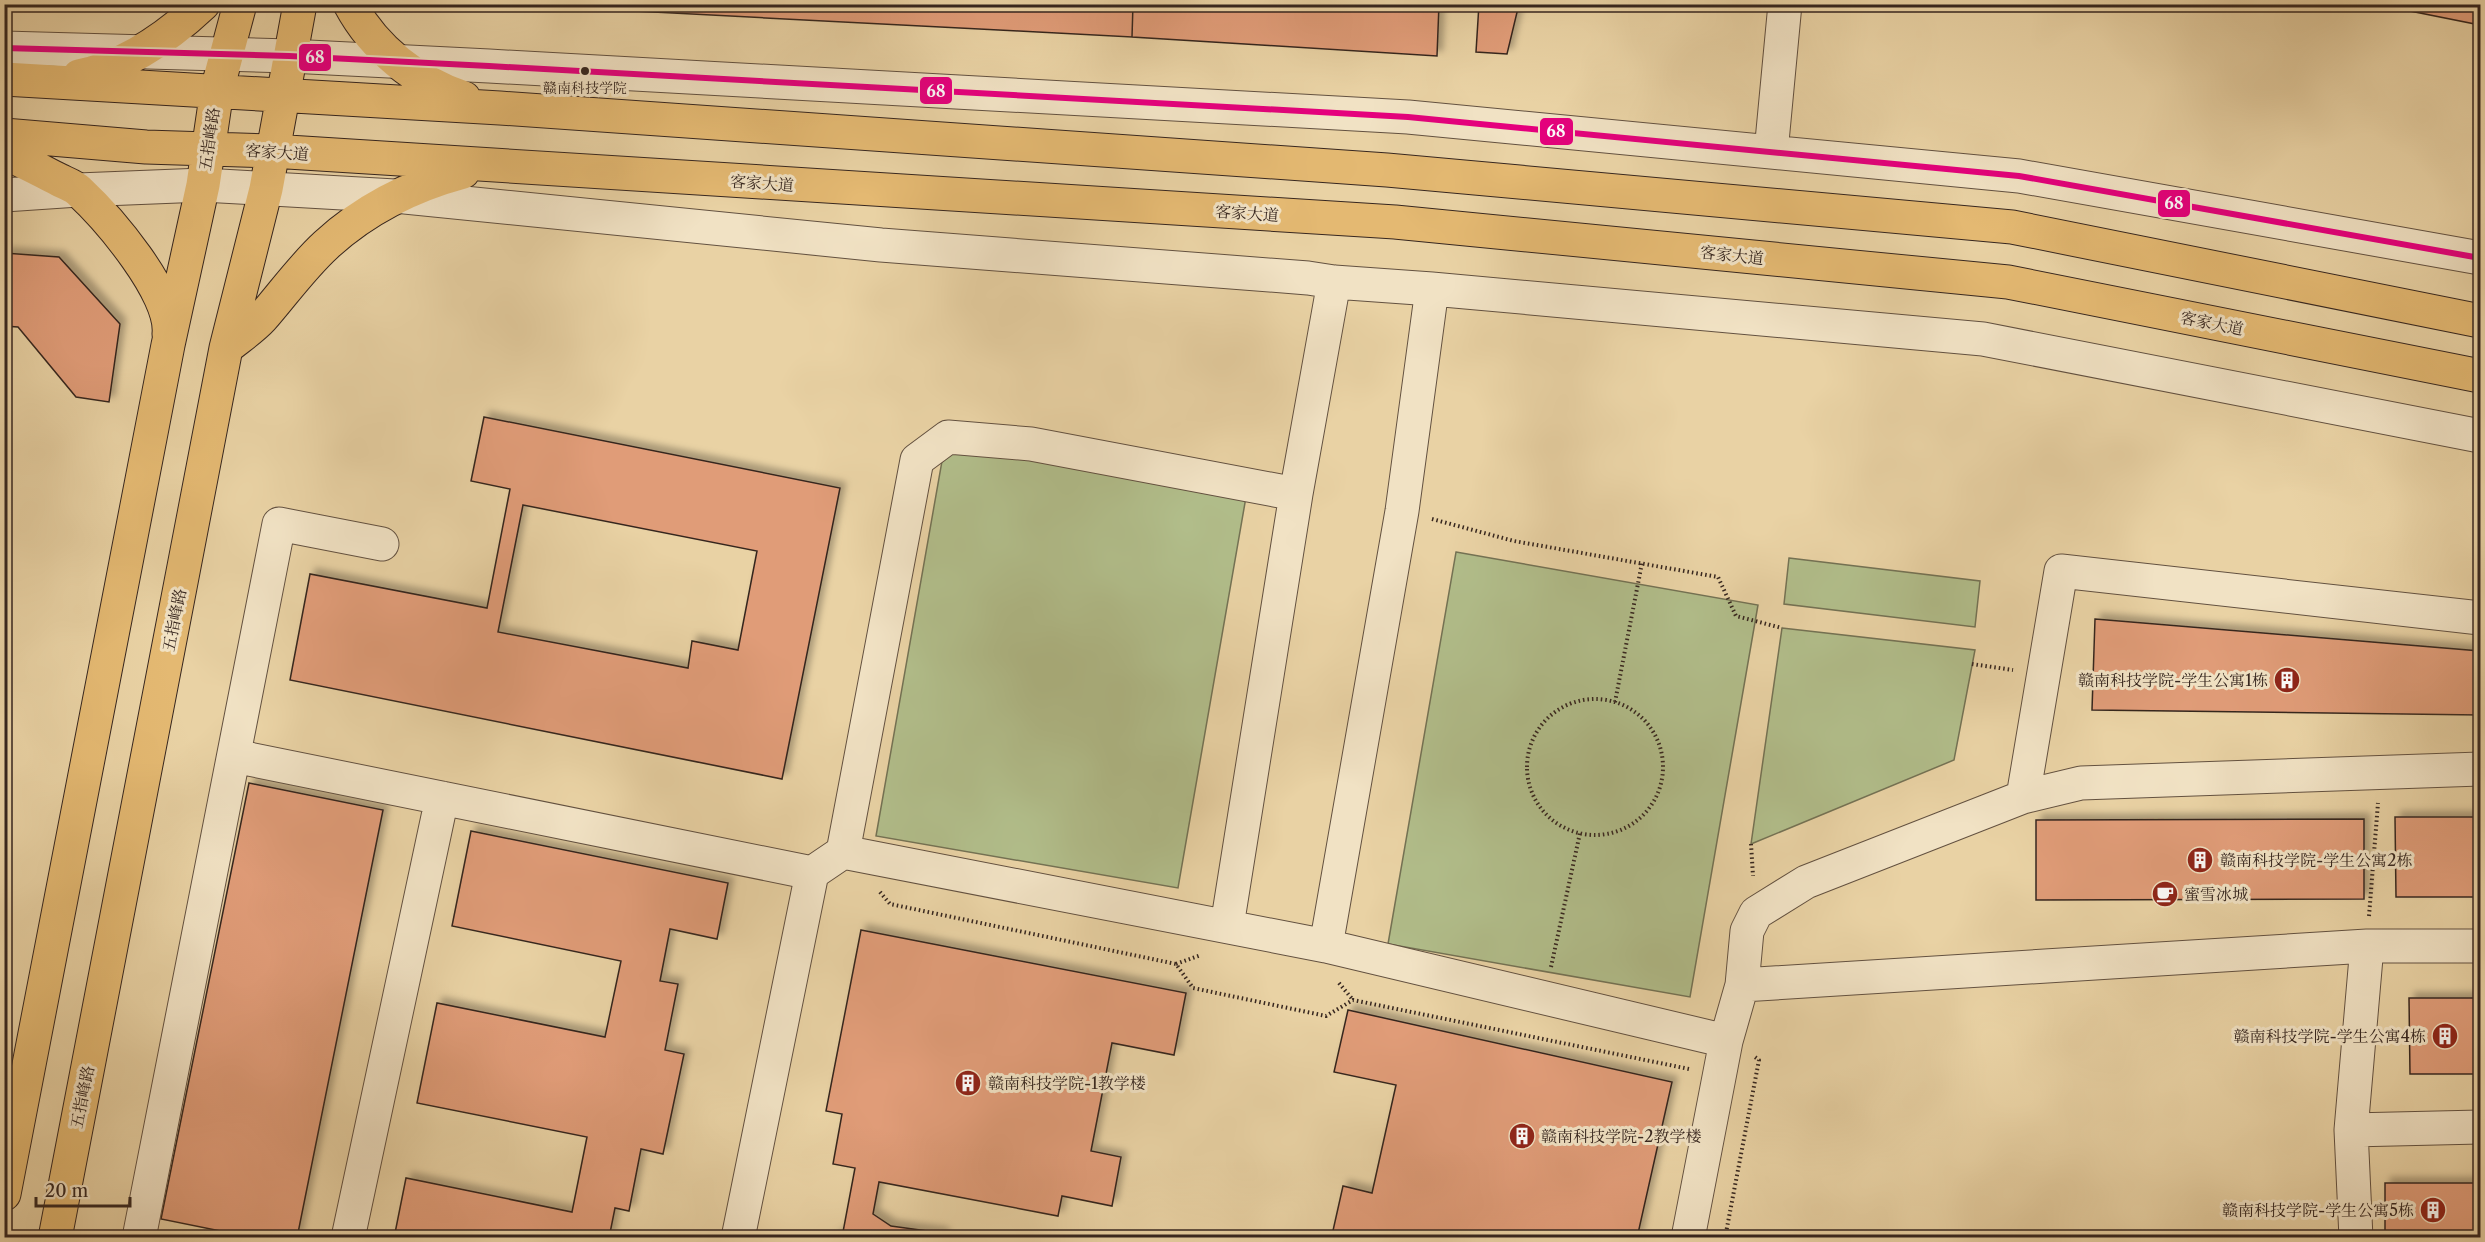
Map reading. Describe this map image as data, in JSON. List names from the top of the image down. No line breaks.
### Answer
{"streets":{"main road":["五指峰路","客家大道"]},"crossings":[["五指峰路","客家大道"]],"places":{"other":["赣南科技学院"],"building":["赣南科技学院-学生公寓1栋","赣南科技学院-学生公寓2栋","赣南科技学院-学生公寓4栋","赣南科技学院-1教学楼","赣南科技学院-2教学楼","赣南科技学院-学生公寓5栋"],"cafe":["蜜雪冰城"]},"lines":["transit line 68"],"scale_bar":"20 m"}
